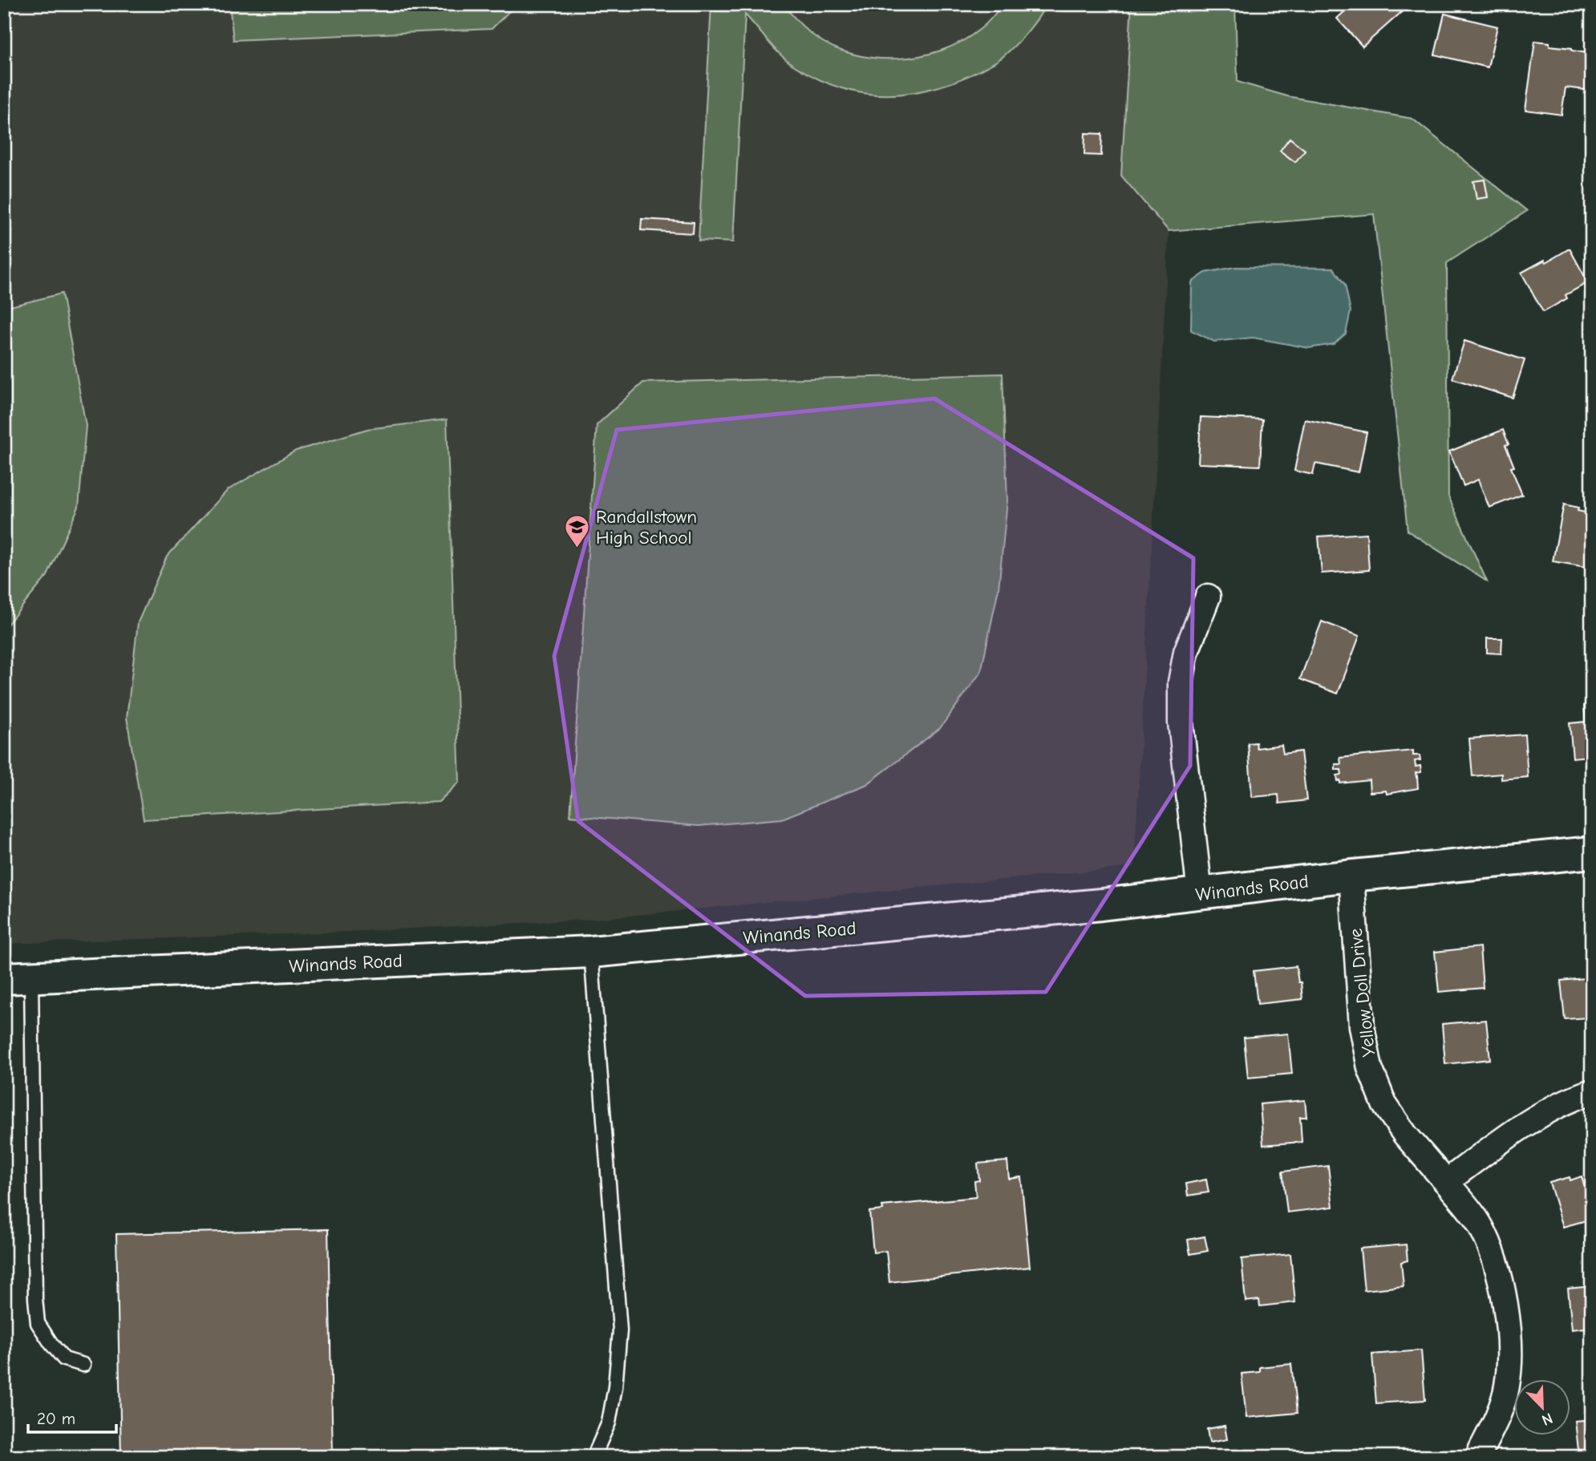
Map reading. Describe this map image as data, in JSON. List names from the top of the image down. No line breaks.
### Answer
{"streets":{"street":["Winands Road","Yellow Doll Drive"]},"crossings":[["Winands Road","Yellow Doll Drive"]],"places":{"school or university":["Randallstown High School"]},"scale_bar":"20 m","north":"bottom right"}
